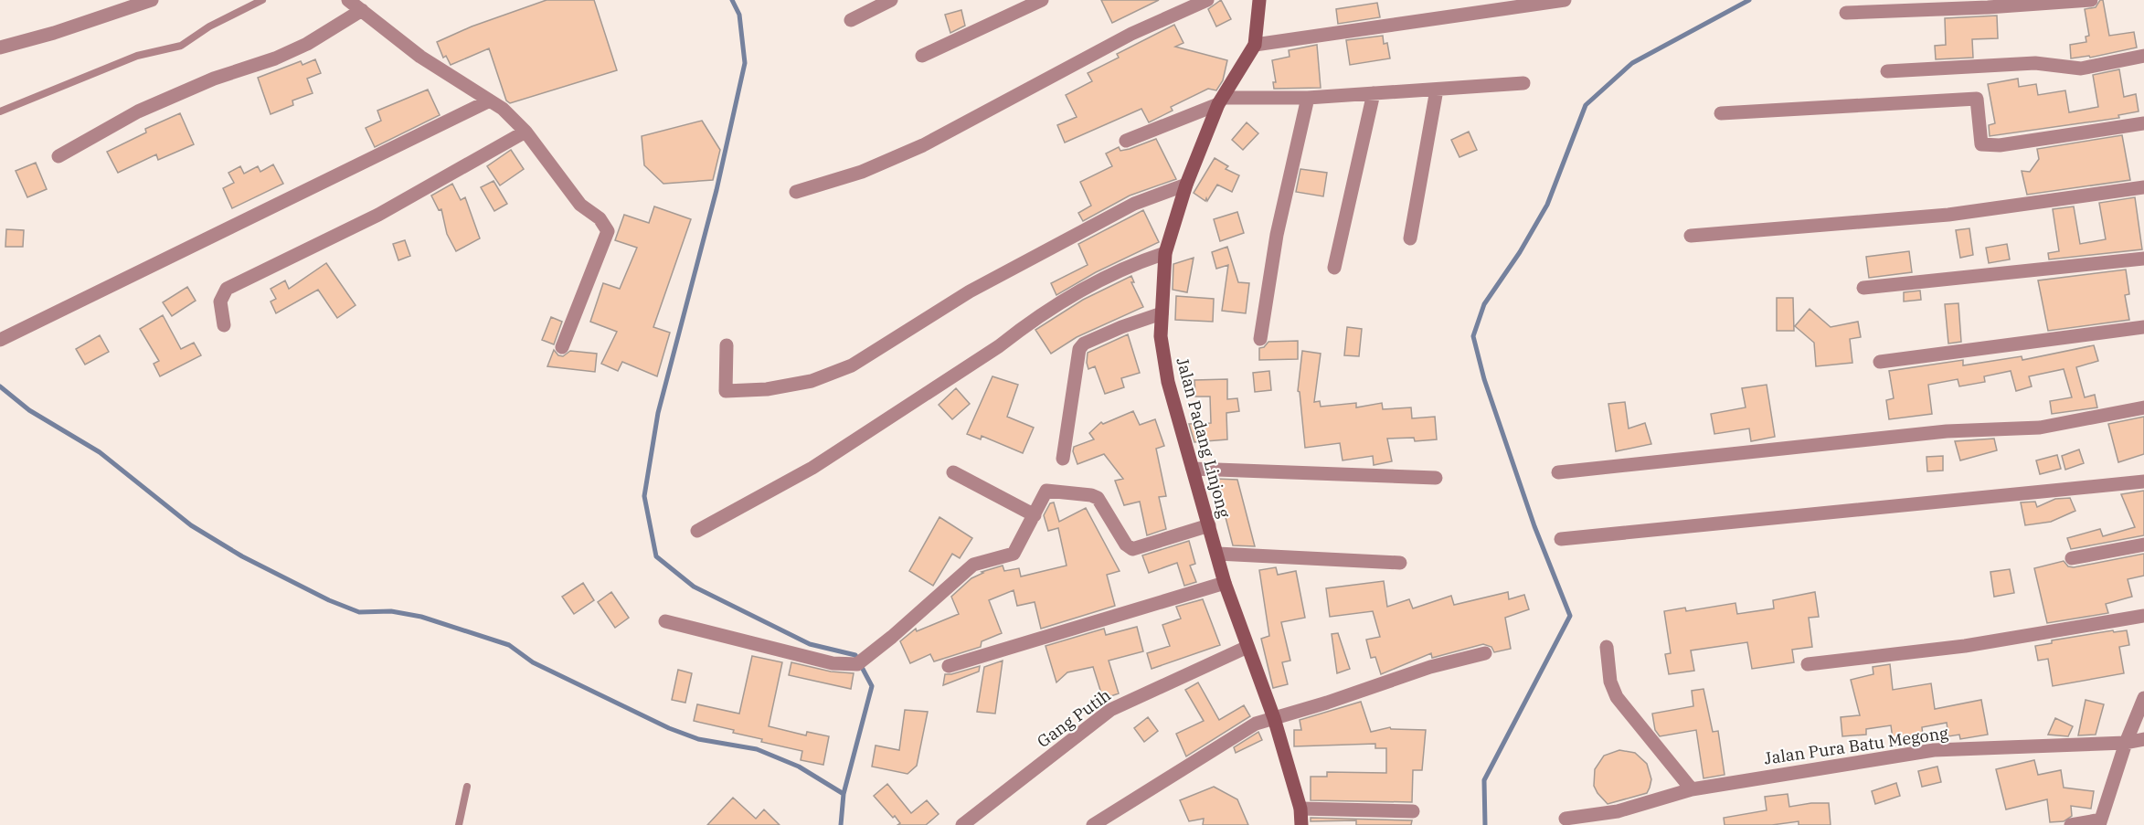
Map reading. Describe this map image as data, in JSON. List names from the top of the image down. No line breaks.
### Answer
{"streets":{"street":["Jalan Padang Linjong","Gang Putih","Jalan Pura Batu Megong"]},"crossings":[["Jalan Padang Linjong","Gang Putih"]]}
